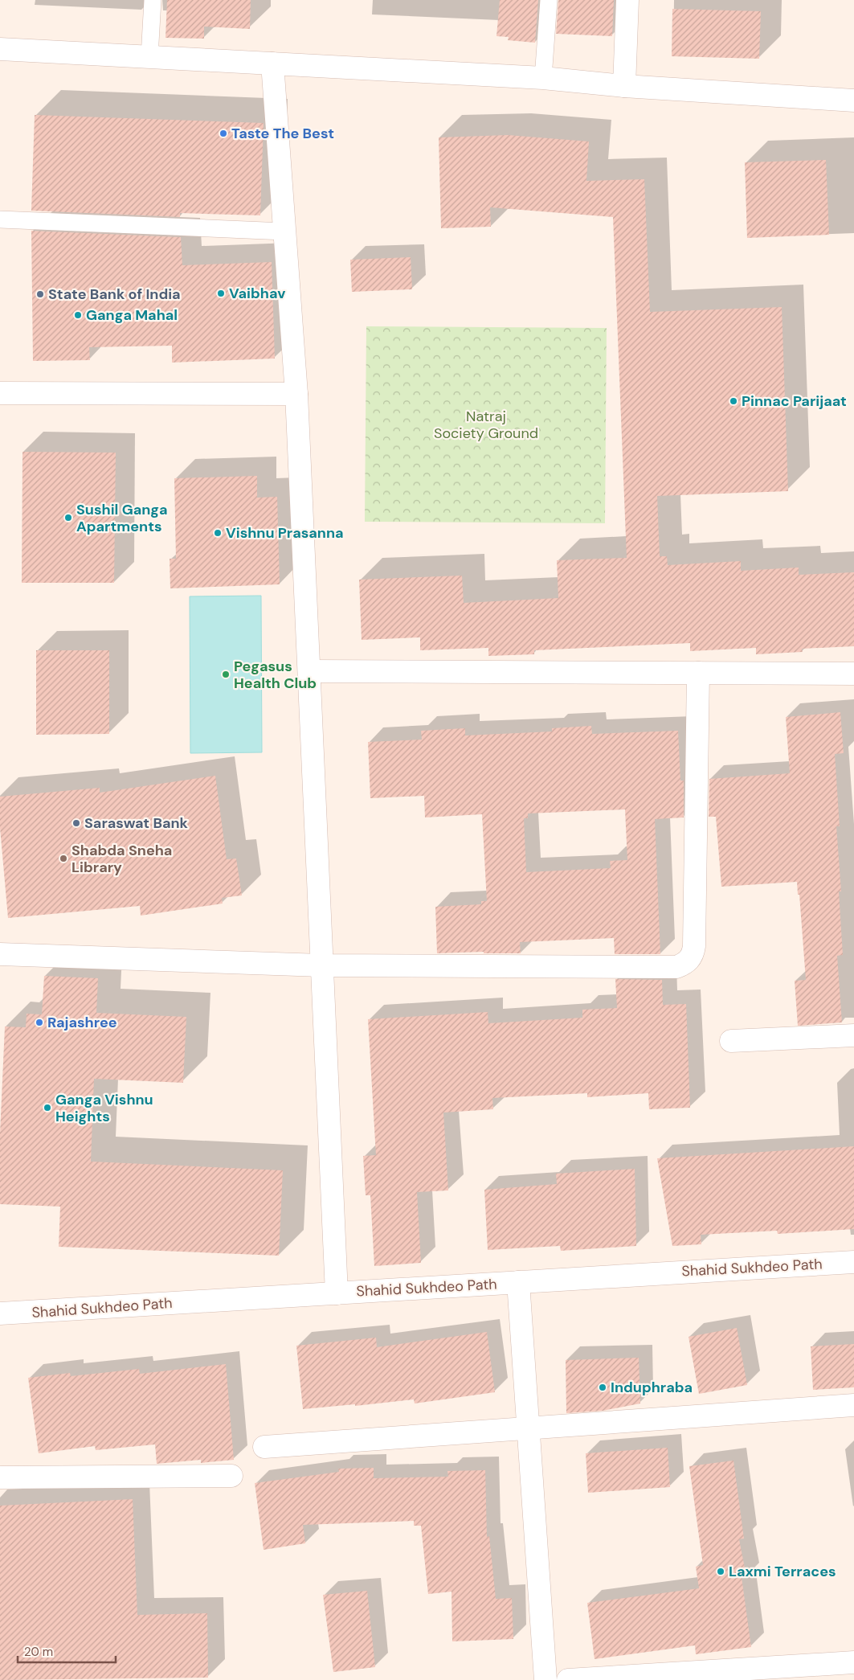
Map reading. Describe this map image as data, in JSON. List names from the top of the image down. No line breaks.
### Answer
{"streets":{"street":["Shahid Sukhdeo Path"]},"parks":["Natraj Society Ground"],"places":["Taste The Best","Vaibhav","State Bank of India","Ganga Mahal","Pinnac Parijaat","Sushil Ganga Apartments","Vishnu Prasanna","Pegasus Health Club","Saraswat Bank","Shabda Sneha Library","Rajashree","Ganga Vishnu Heights","Induphraba","Laxmi Terraces"],"scale_bar":"20 m"}
